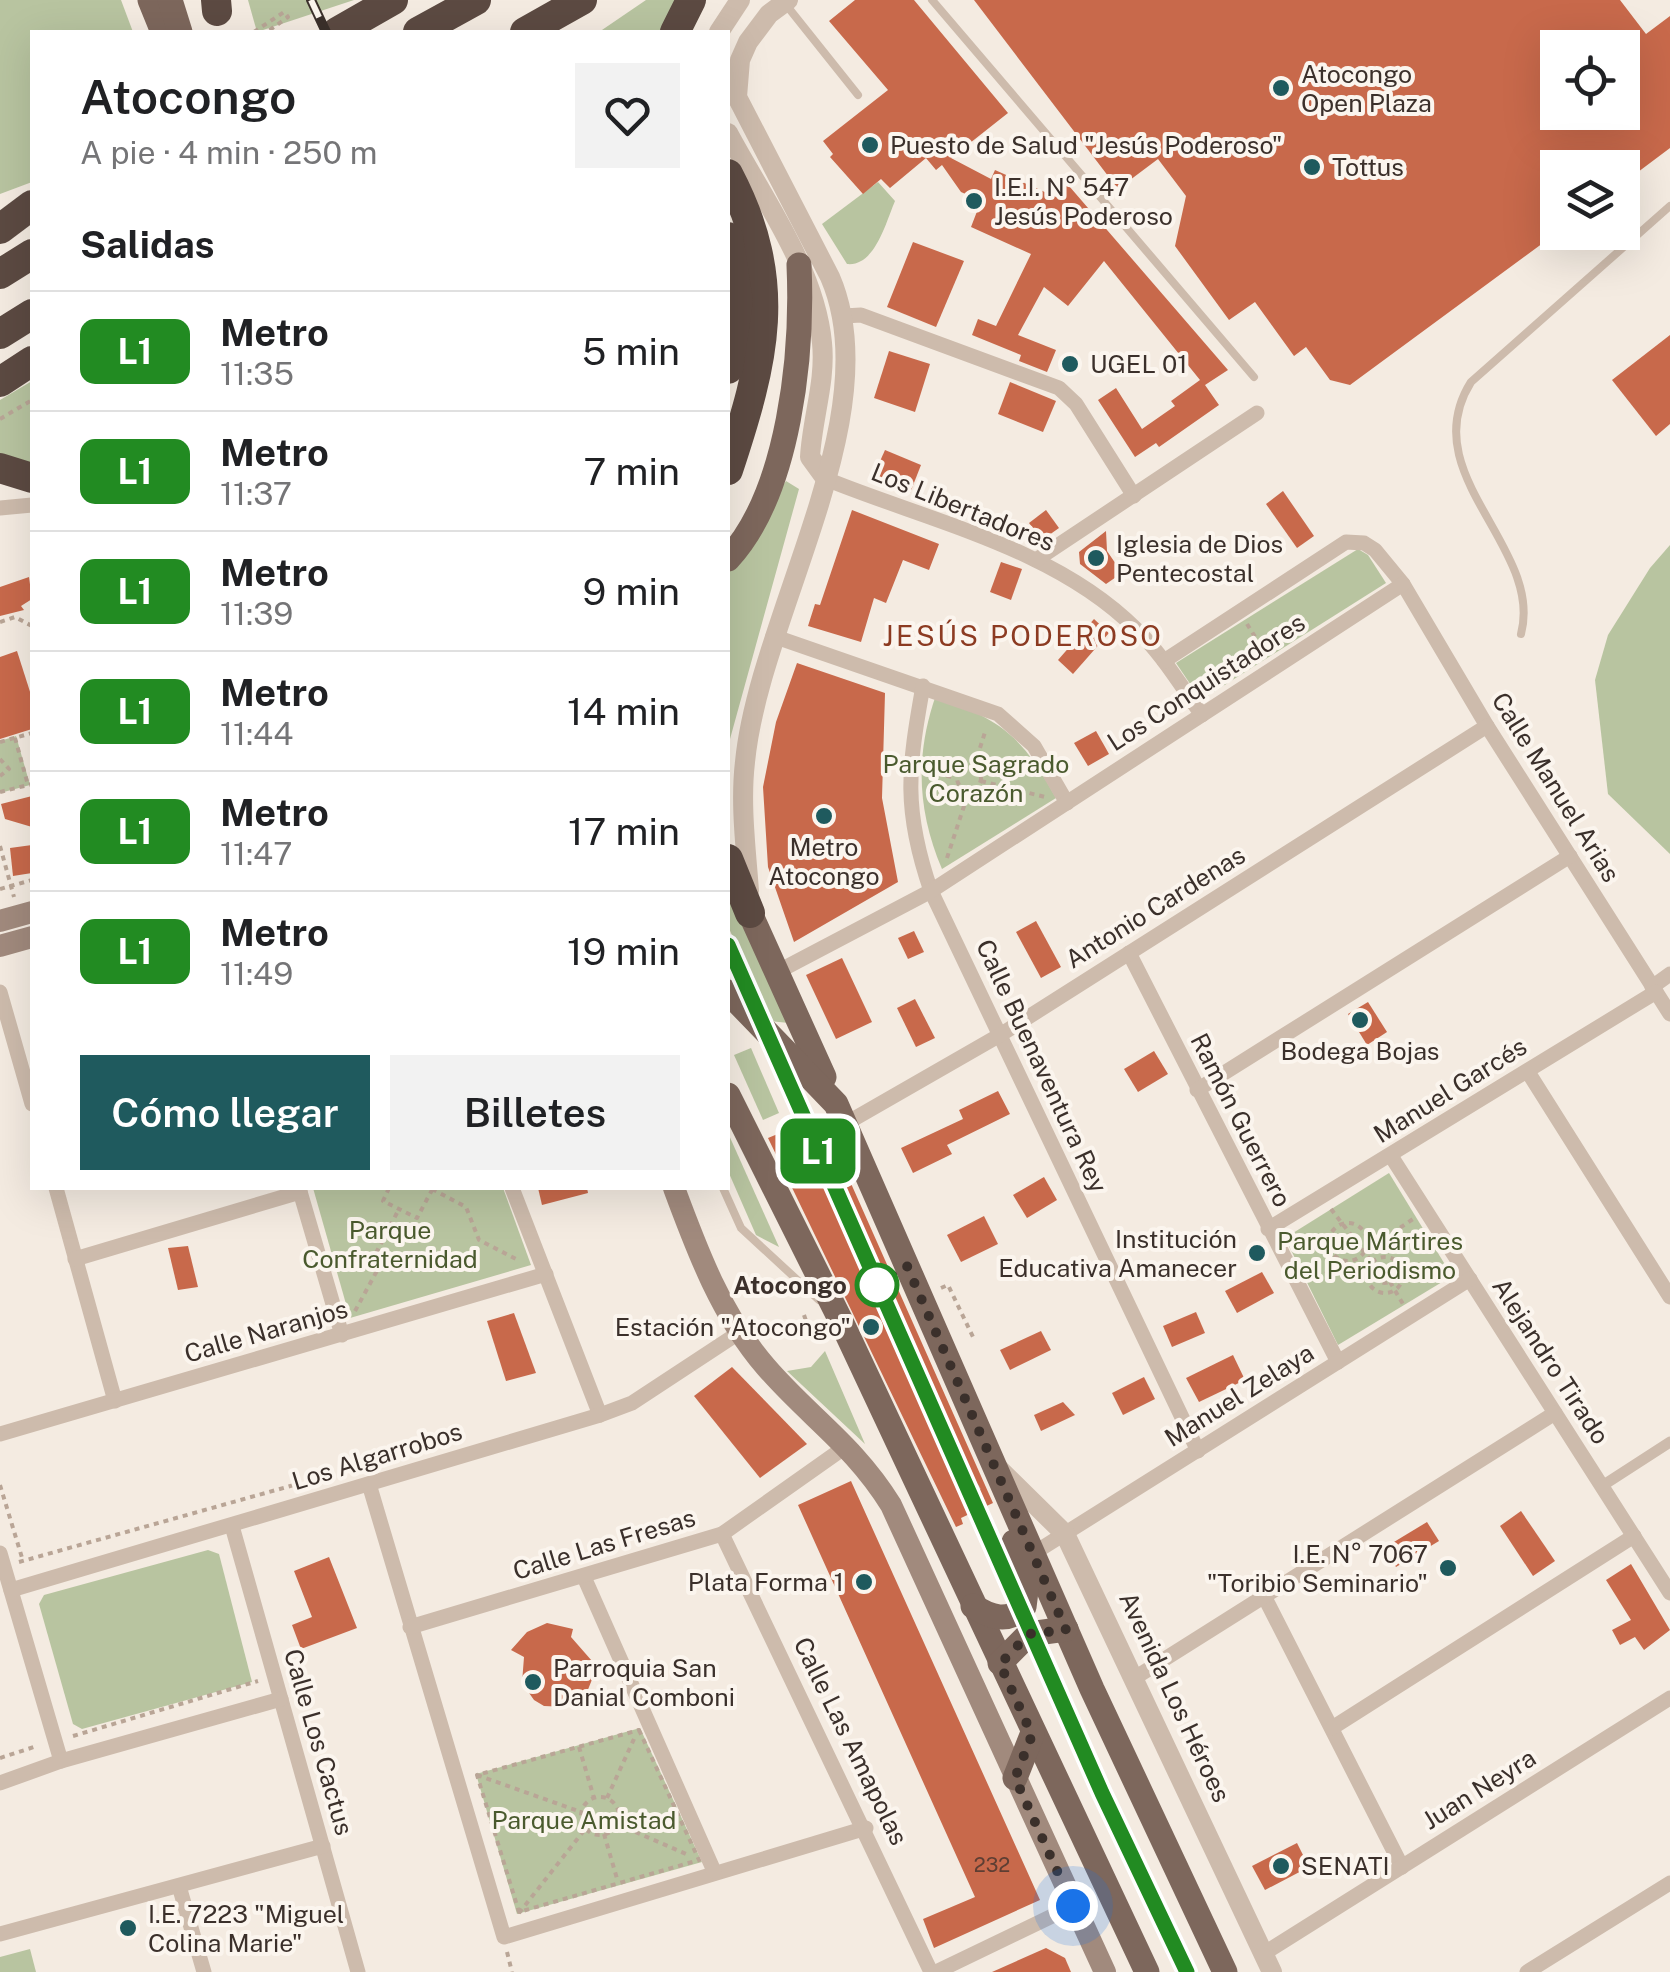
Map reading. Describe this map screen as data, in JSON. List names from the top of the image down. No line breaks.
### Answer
{"streets":{"main road":["Avenida Los Héroes"],"street":["Los Libertadores","Los Conquistadores","Calle Manuel Arias","Antonio Cardenas","Calle Buenaventura Rey","Manuel Garcés","Ramón Guerrero","Calle Naranjos","Alejandro Tirado","Manuel Zelaya","Los Algarrobos","Calle Las Fresas","Calle Las Amapolas","Calle Los Cactus","Juan Neyra"]},"crossings":[["Los Libertadores","Los Conquistadores"],["Los Libertadores","Calle Manuel Arias"],["Los Conquistadores","Calle Manuel Arias"],["Los Conquistadores","Calle Buenaventura Rey"],["Calle Manuel Arias","Antonio Cardenas"],["Calle Manuel Arias","Manuel Garcés"],["Antonio Cardenas","Calle Buenaventura Rey"],["Antonio Cardenas","Ramón Guerrero"],["Antonio Cardenas","Avenida Los Héroes"],["Calle Buenaventura Rey","Manuel Zelaya"],["Manuel Garcés","Ramón Guerrero"],["Manuel Garcés","Alejandro Tirado"],["Ramón Guerrero","Manuel Zelaya"],["Alejandro Tirado","Manuel Zelaya"],["Manuel Zelaya","Avenida Los Héroes"],["Los Algarrobos","Calle Los Cactus"],["Calle Las Fresas","Calle Las Amapolas"],["Avenida Los Héroes","Juan Neyra"]],"districts":["JESÚS PODEROSO"],"parks":["Parque Sagrado Corazón","Parque Confraternidad","Parque Mártires del Periodismo","Parque Amistad"],"places":["Atocongo Open Plaza","Puesto de Salud \"Jesús Poderoso\"","Tottus","I.E.I. N° 547 Jesús Poderoso","UGEL 01","Iglesia de Dios Pentecostal","Metro Atocongo","Bodega Bojas","Institución Educativa Amanecer","Atocongo","Estación \"Atocongo\"","I.E. N° 7067 \"Toribio Seminario\"","Plata Forma 1","Parroquia San Danial Comboni","SENATI","I.E. 7223 \"Miguel Colina Marie\""],"lines":["metro line L1"],"house_numbers":["232"],"page":{"on_map":"L1","heading":[["Atocongo","A pie · 4 min · 250 m"],"Salidas"],"list":[{"mark":"L1","name":"Metro","note":"11:35","value":"5 min"},{"mark":"L1","name":"Metro","note":"11:37","value":"7 min"},{"mark":"L1","name":"Metro","note":"11:39","value":"9 min"},{"mark":"L1","name":"Metro","note":"11:44","value":"14 min"},{"mark":"L1","name":"Metro","note":"11:47","value":"17 min"},{"mark":"L1","name":"Metro","note":"11:49","value":"19 min"}],"buttons":["Cómo llegar","Billetes"]}}
